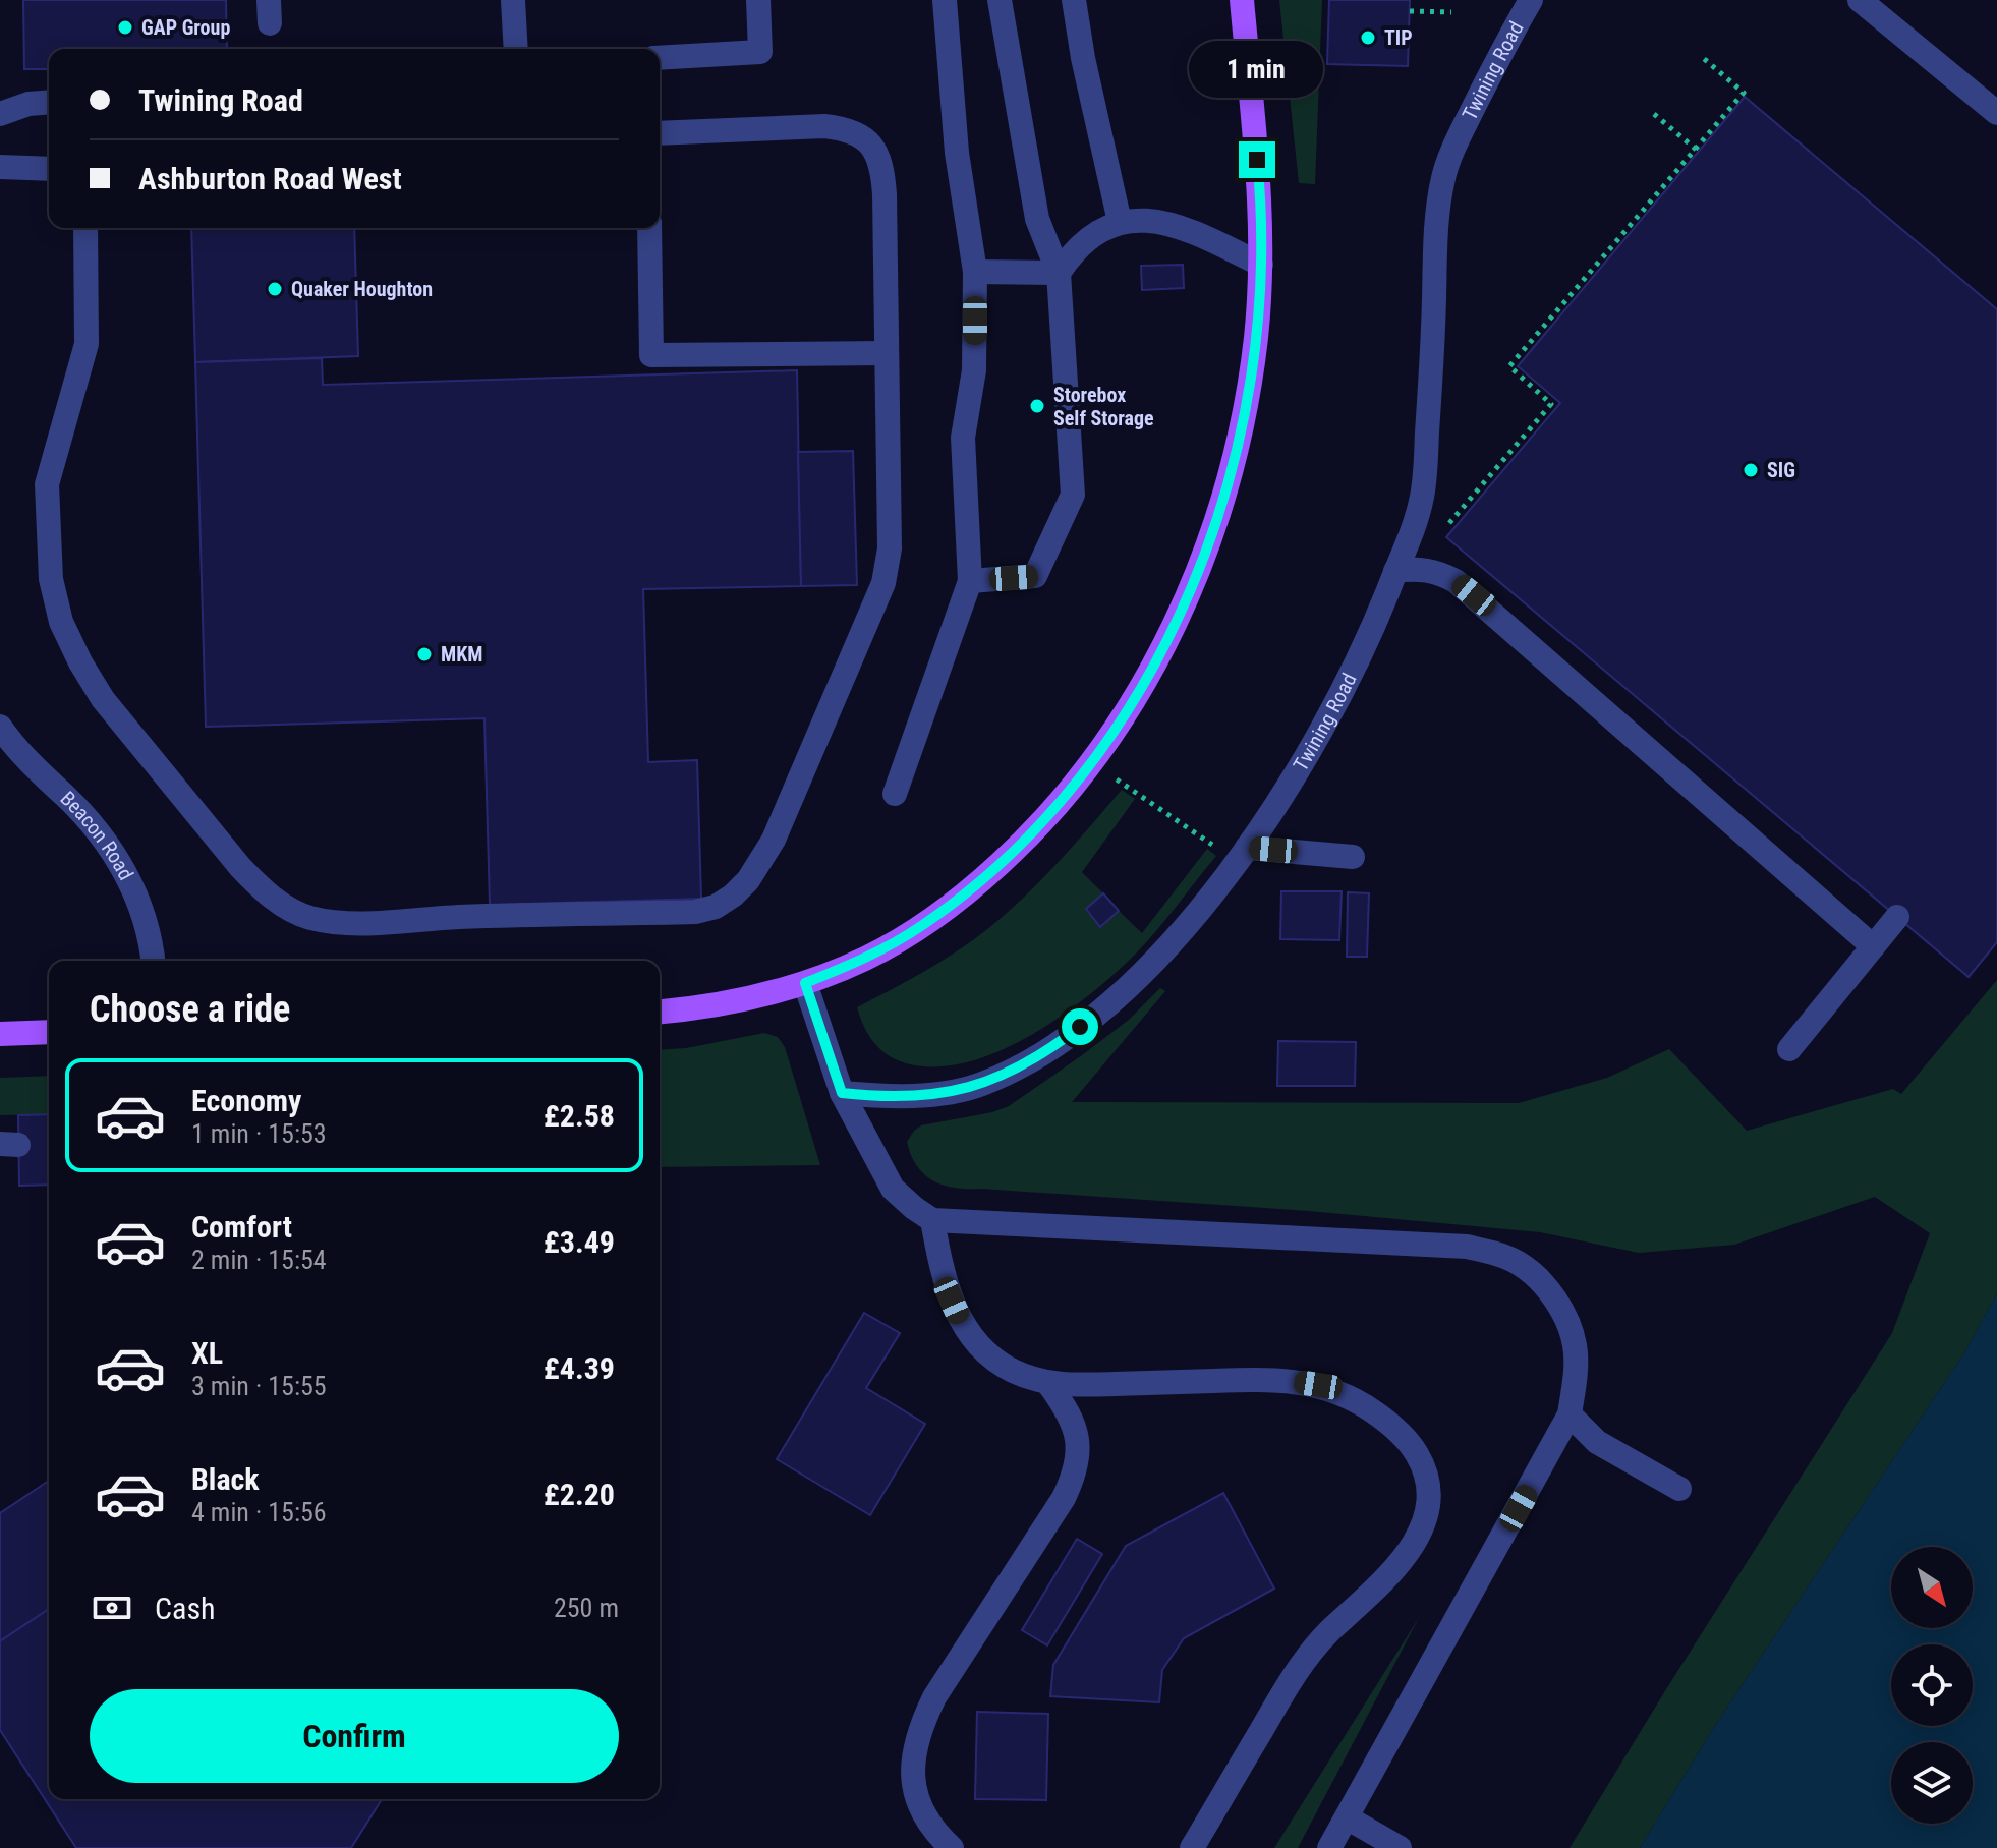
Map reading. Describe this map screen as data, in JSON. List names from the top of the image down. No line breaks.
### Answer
{"streets":{"street":["Twining Road","Beacon Road"]},"places":["GAP Group","TIP","Quaker Houghton","Storebox Self Storage","SIG","MKM"],"north":"bottom right","page":{"bubble":"1 min","banner":["Twining Road","Ashburton Road West"],"heading":"Choose a ride","list":[{"name":"Economy","note":"1 min · 15:53","value":"£2.58"},{"name":"Comfort","note":"2 min · 15:54","value":"£3.49"},{"name":"XL","note":"3 min · 15:55","value":"£4.39"},{"name":"Black","note":"4 min · 15:56","value":"£2.20"}],"pay":["Cash","250 m"],"buttons":"Confirm"}}
